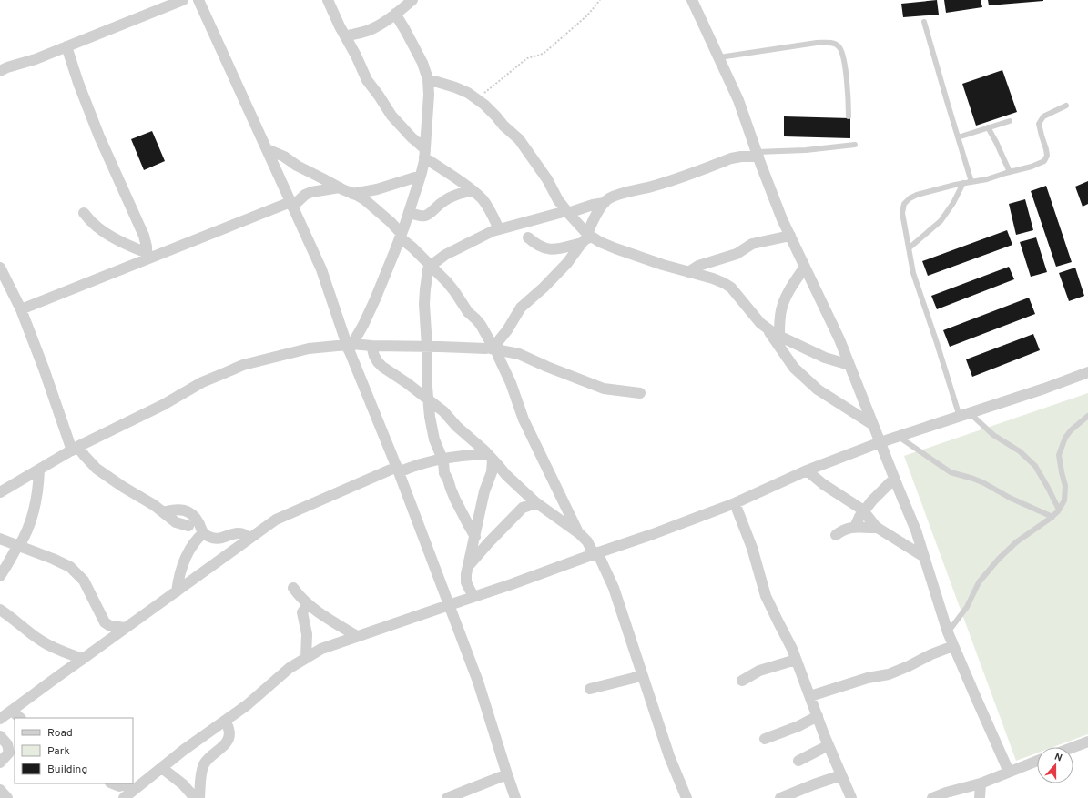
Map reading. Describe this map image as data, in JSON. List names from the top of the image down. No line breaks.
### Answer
{"legend":["Road","Park","Building"],"north":"top"}
